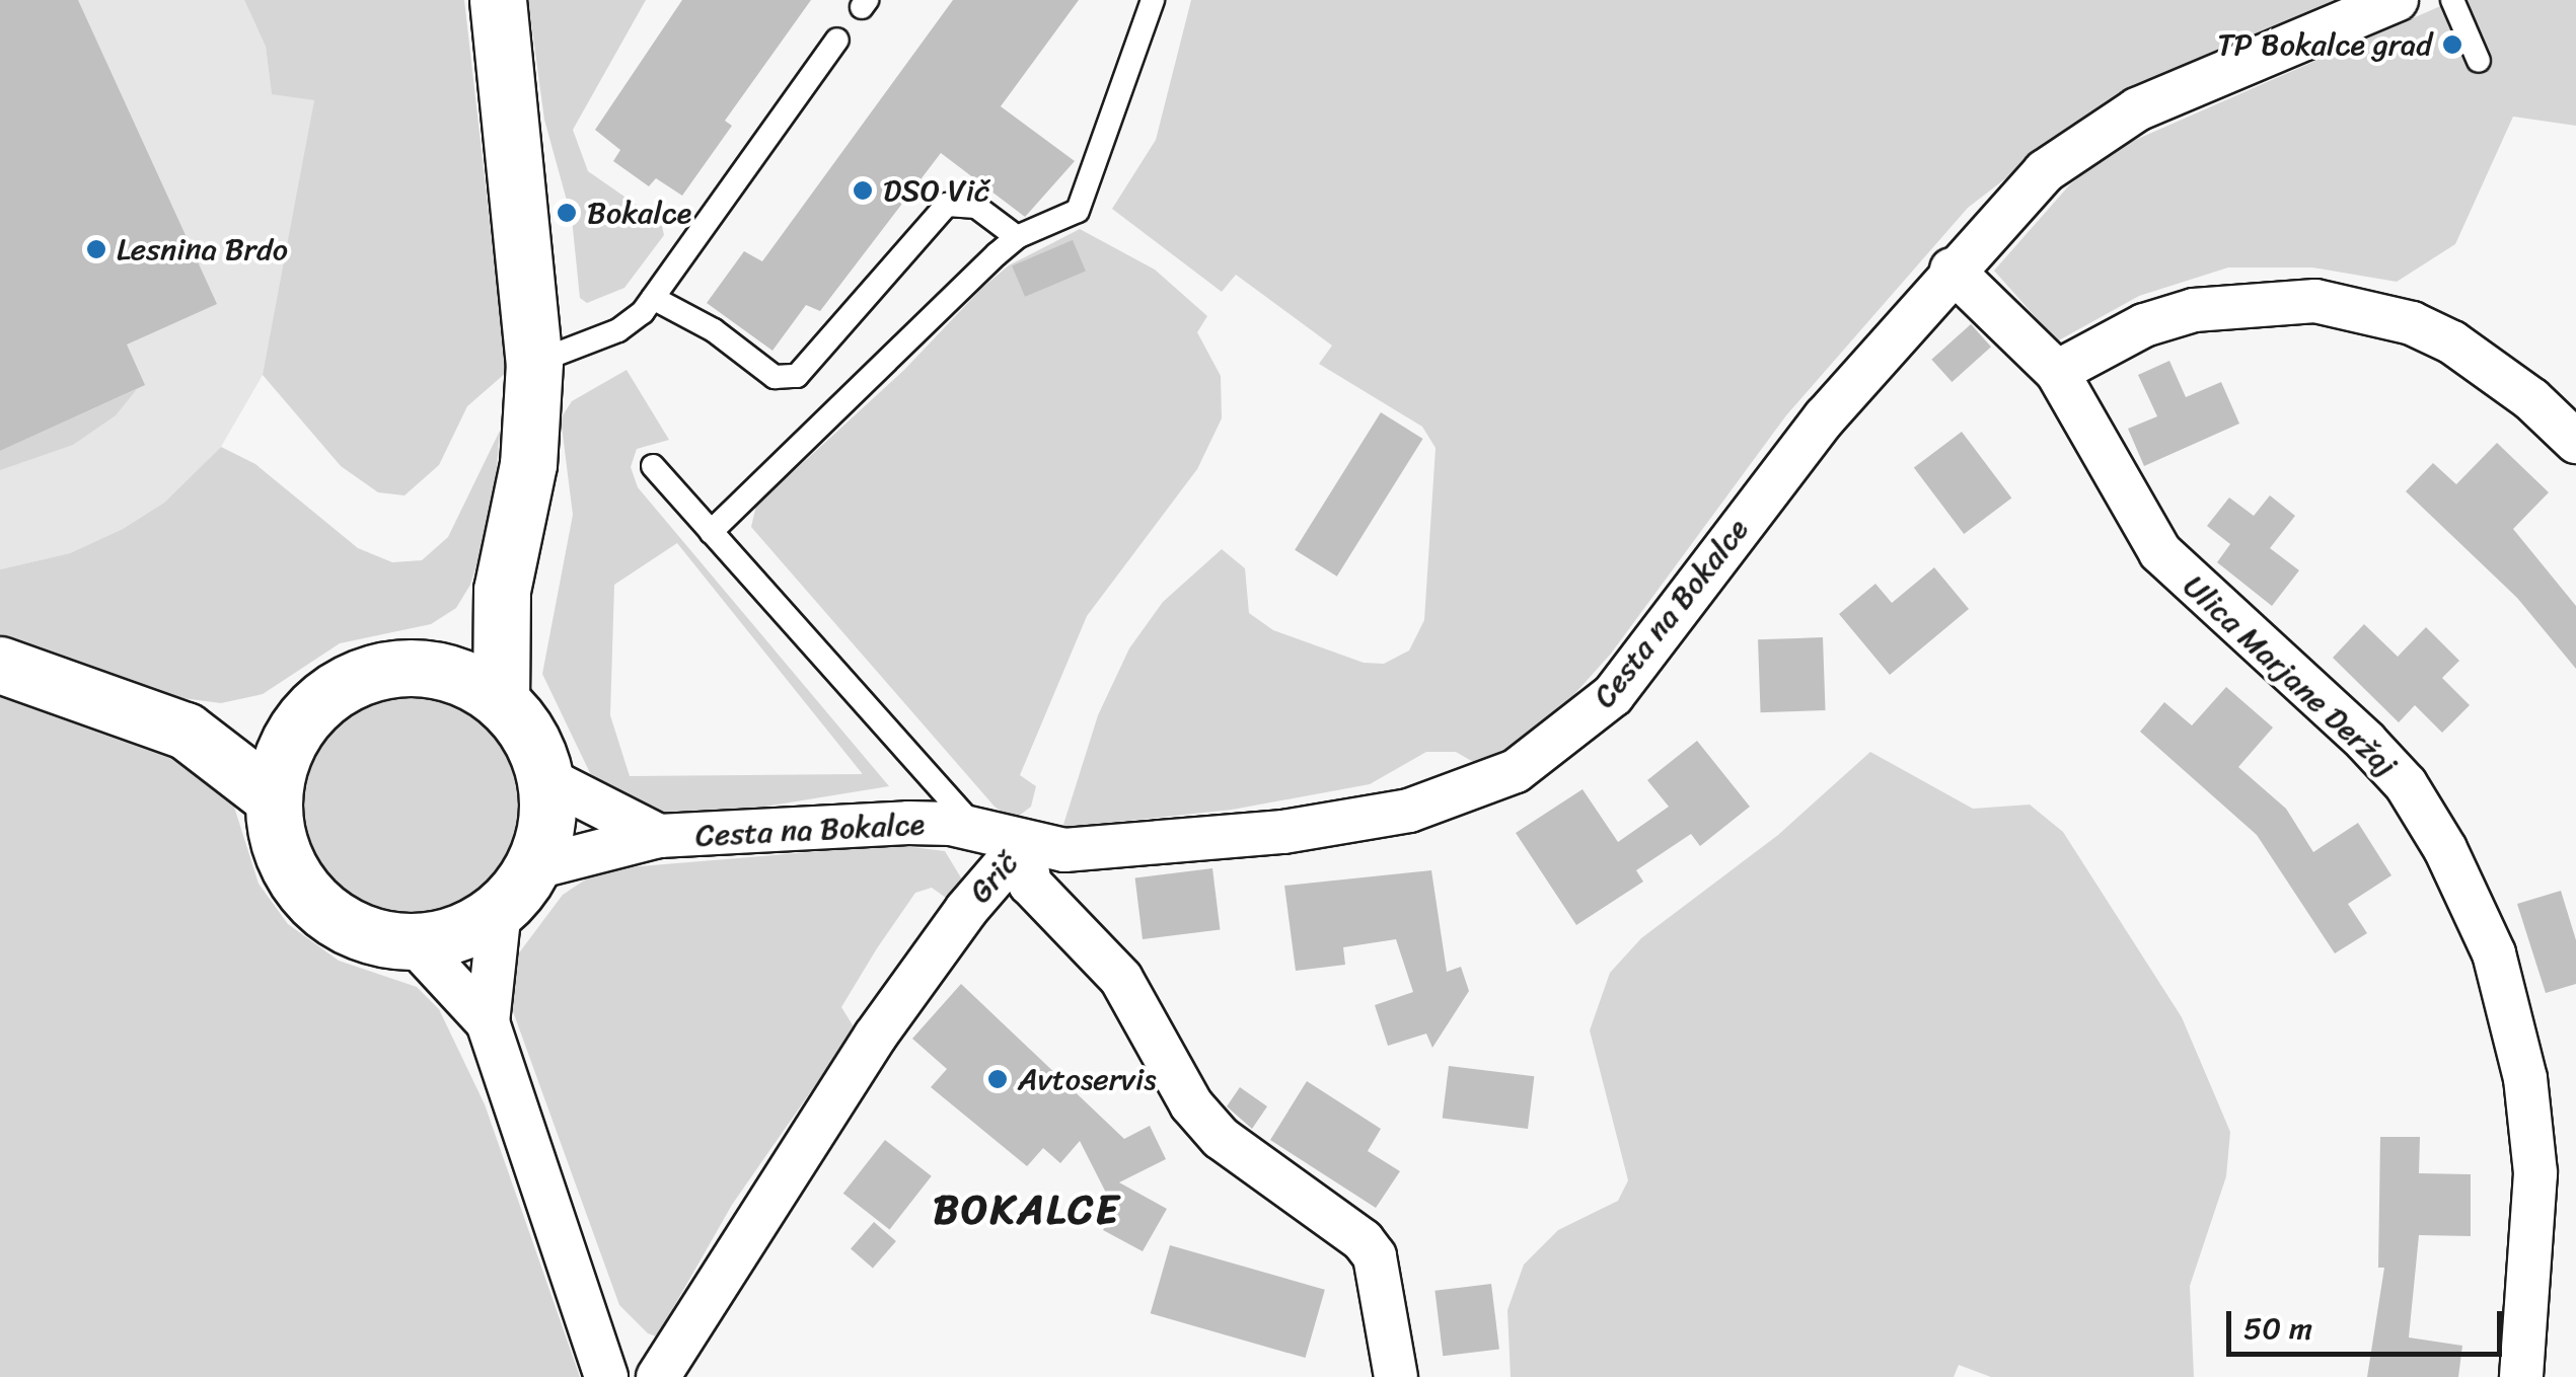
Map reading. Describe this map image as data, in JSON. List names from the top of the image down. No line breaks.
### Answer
{"streets":{"street":["Cesta na Bokalce","Ulica Marjane Deržaj","Grič"]},"crossings":[["Cesta na Bokalce","Ulica Marjane Deržaj"],["Cesta na Bokalce","Grič"]],"districts":["BOKALCE"],"places":["TP Bokalce grad","DSO Vič","Bokalce","Lesnina Brdo","Avtoservis"],"scale_bar":"50 m"}
